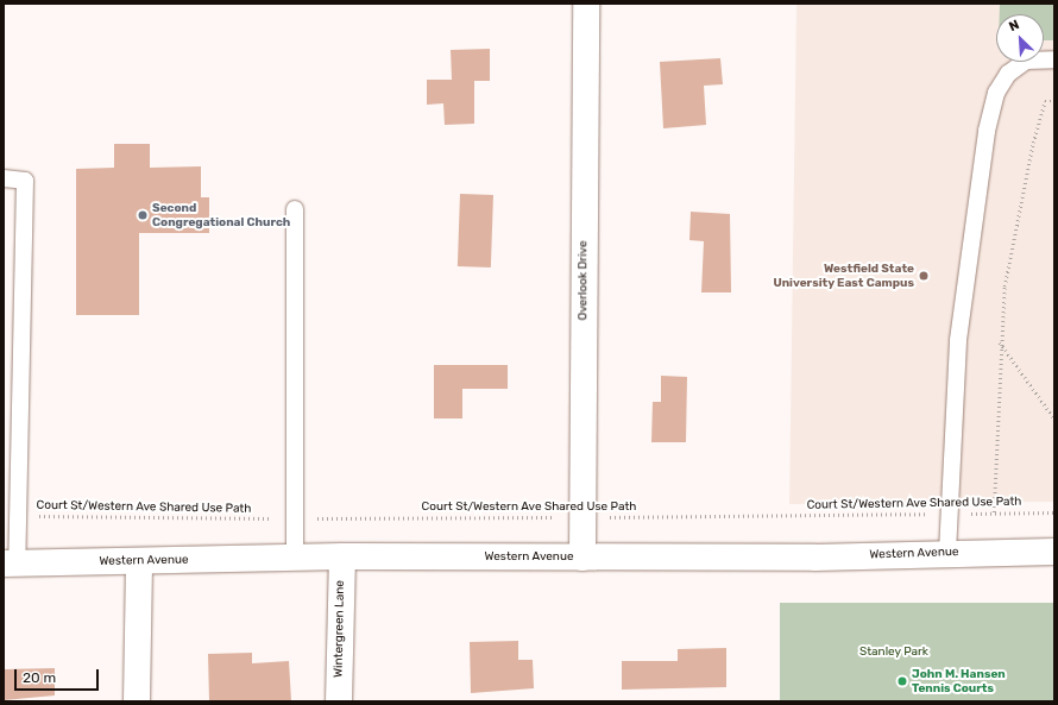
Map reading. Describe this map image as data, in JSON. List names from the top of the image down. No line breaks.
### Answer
{"streets":{"main road":["Overlook Drive","Western Avenue","Wintergreen Lane"],"path":["Court St/Western Ave Shared Use Path"]},"crossings":[["Overlook Drive","Court St/Western Ave Shared Use Path"],["Overlook Drive","Western Avenue"],["Western Avenue","Wintergreen Lane"]],"parks":["Stanley Park"],"places":["Second Congregational Church","Westfield State University East Campus","John M. Hansen Tennis Courts"],"scale_bar":"20 m","north":"top left"}
